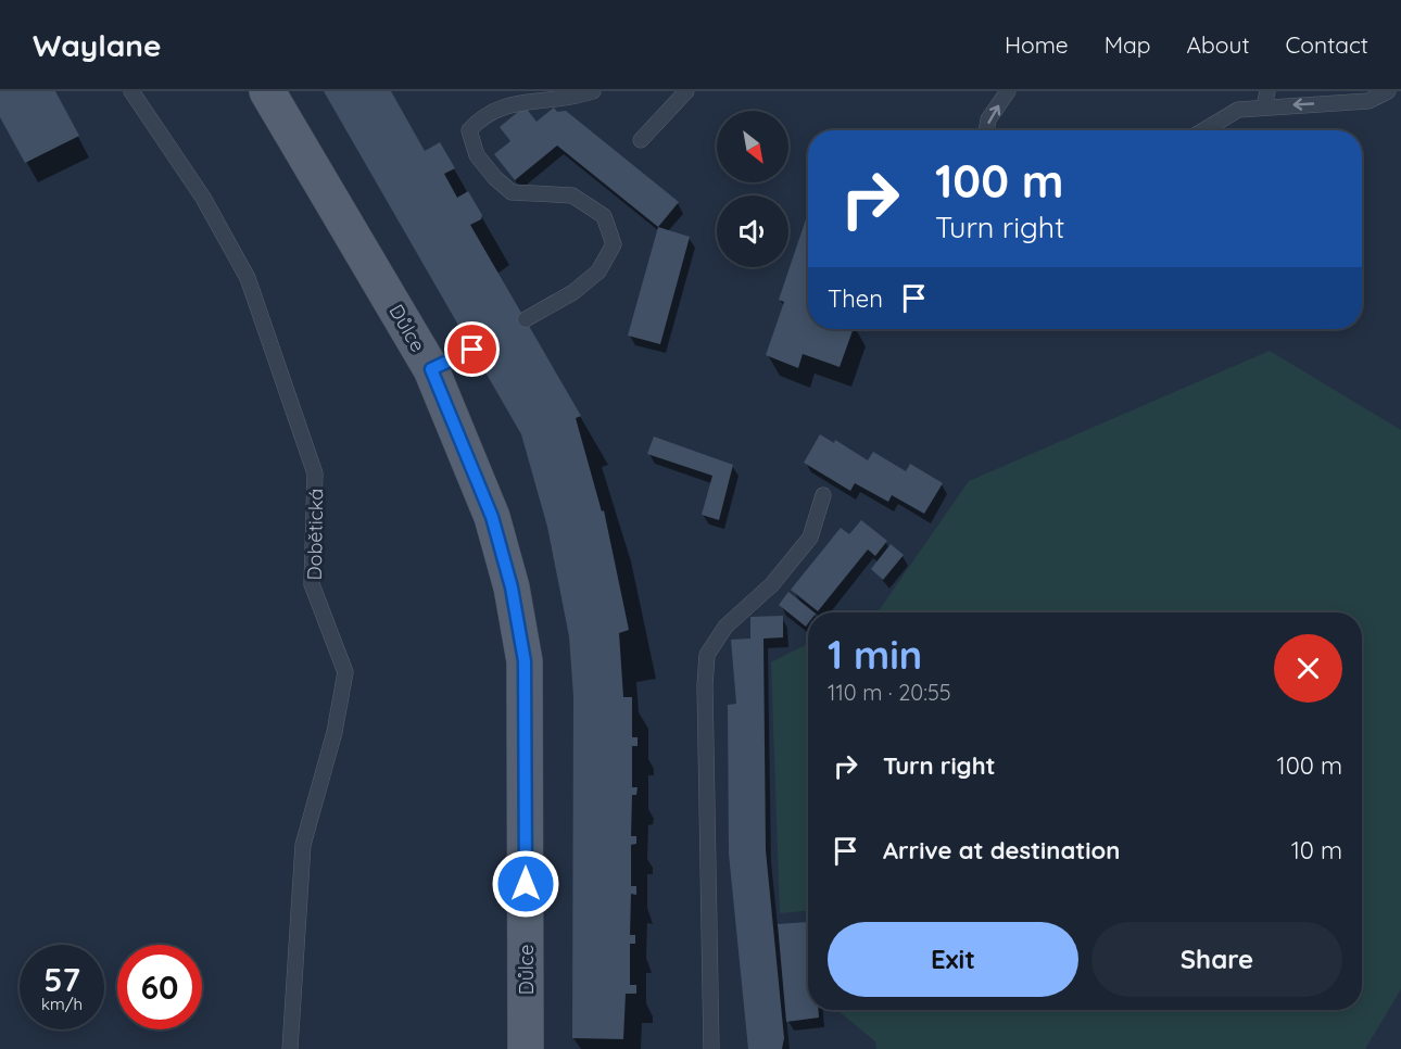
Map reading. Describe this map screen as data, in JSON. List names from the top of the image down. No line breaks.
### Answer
{"streets":{"main road":["Důlce"],"lane":["Dobětická"]},"north":"bottom right","page":{"header":"Waylane","nav":["Home","Map","About","Contact"],"turn":["100 m","Turn right"],"then":"Then","heading":["1 min","110 m · 20:55"],"list":[{"name":"Turn right","value":"100 m"},{"name":"Arrive at destination","value":"10 m"}],"buttons":["Exit","Share"],"speed":"57 km/h","limit":"60"}}
